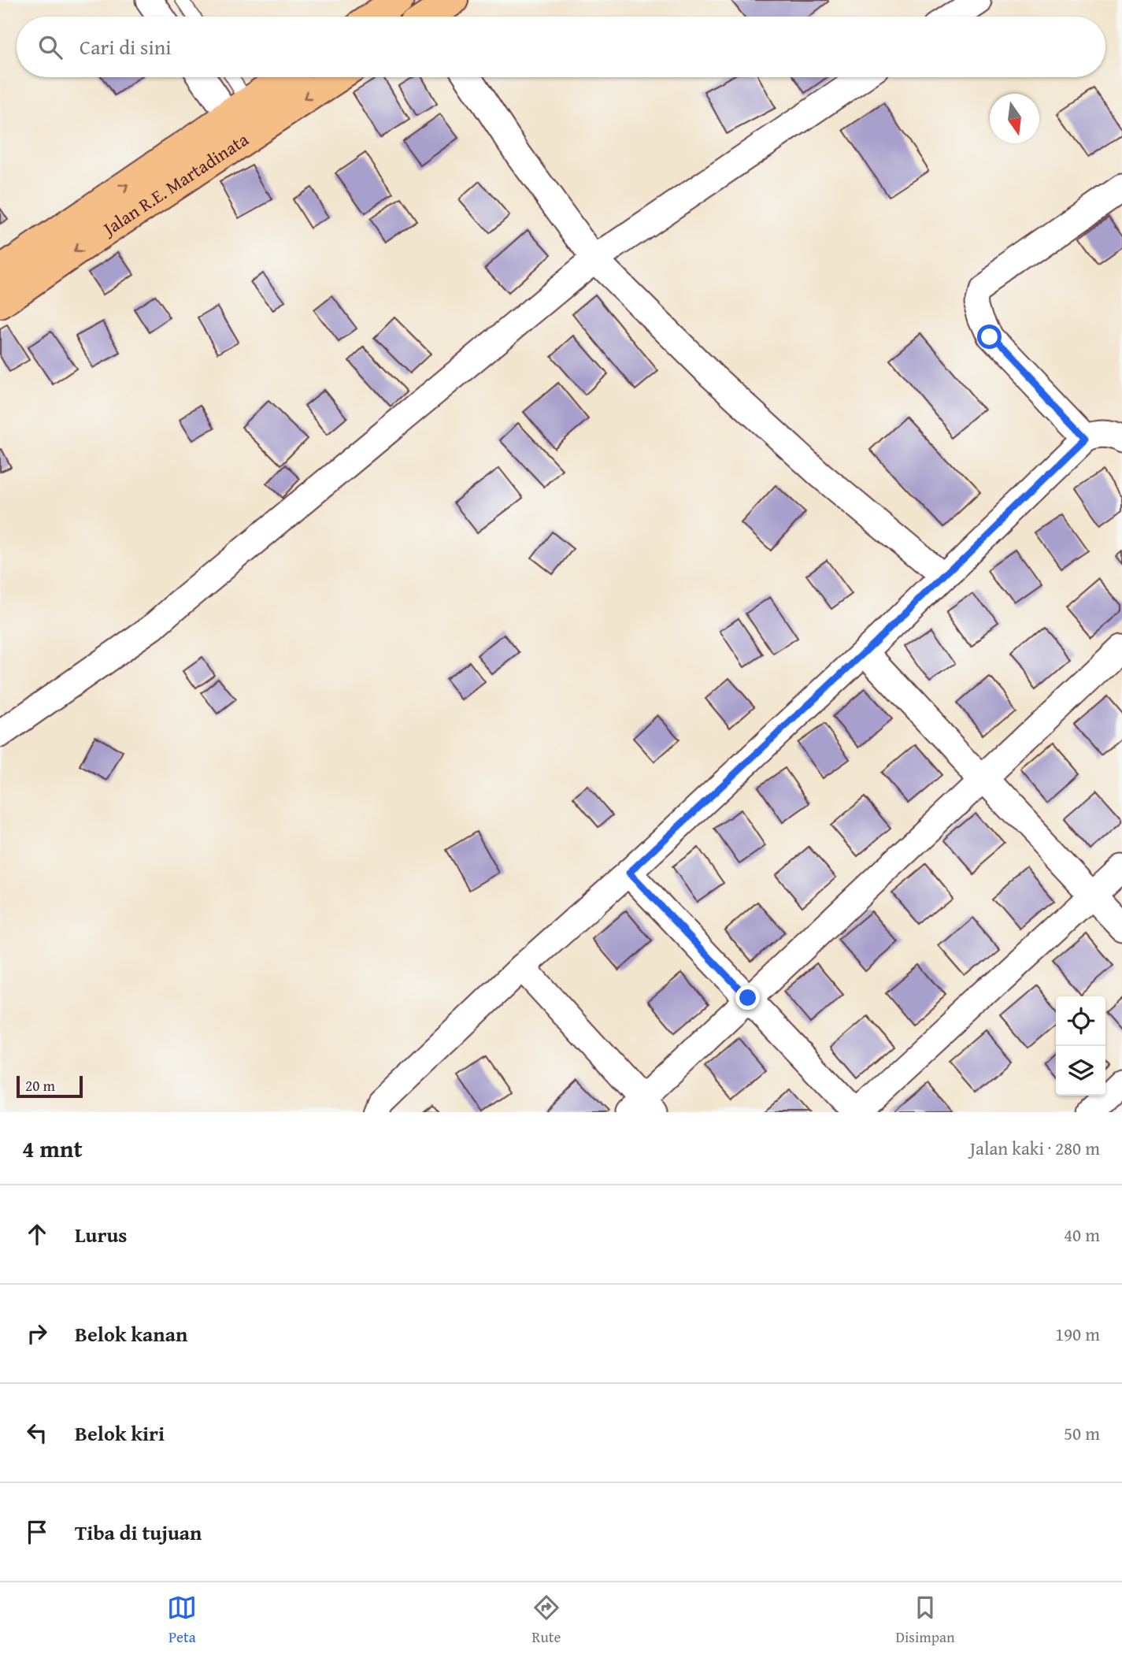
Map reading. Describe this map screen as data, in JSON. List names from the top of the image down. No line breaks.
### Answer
{"streets":{"highway":["Jalan R.E. Martadinata"]},"scale_bar":"20 m","north":"bottom","page":{"search":"Cari di sini","scale":"20 m","heading":["4 mnt","Jalan kaki · 280 m"],"list":[["Lurus","40 m"],["Belok kanan","190 m"],["Belok kiri","50 m"],"Tiba di tujuan"],"nav":["Peta","Rute","Disimpan"]}}
